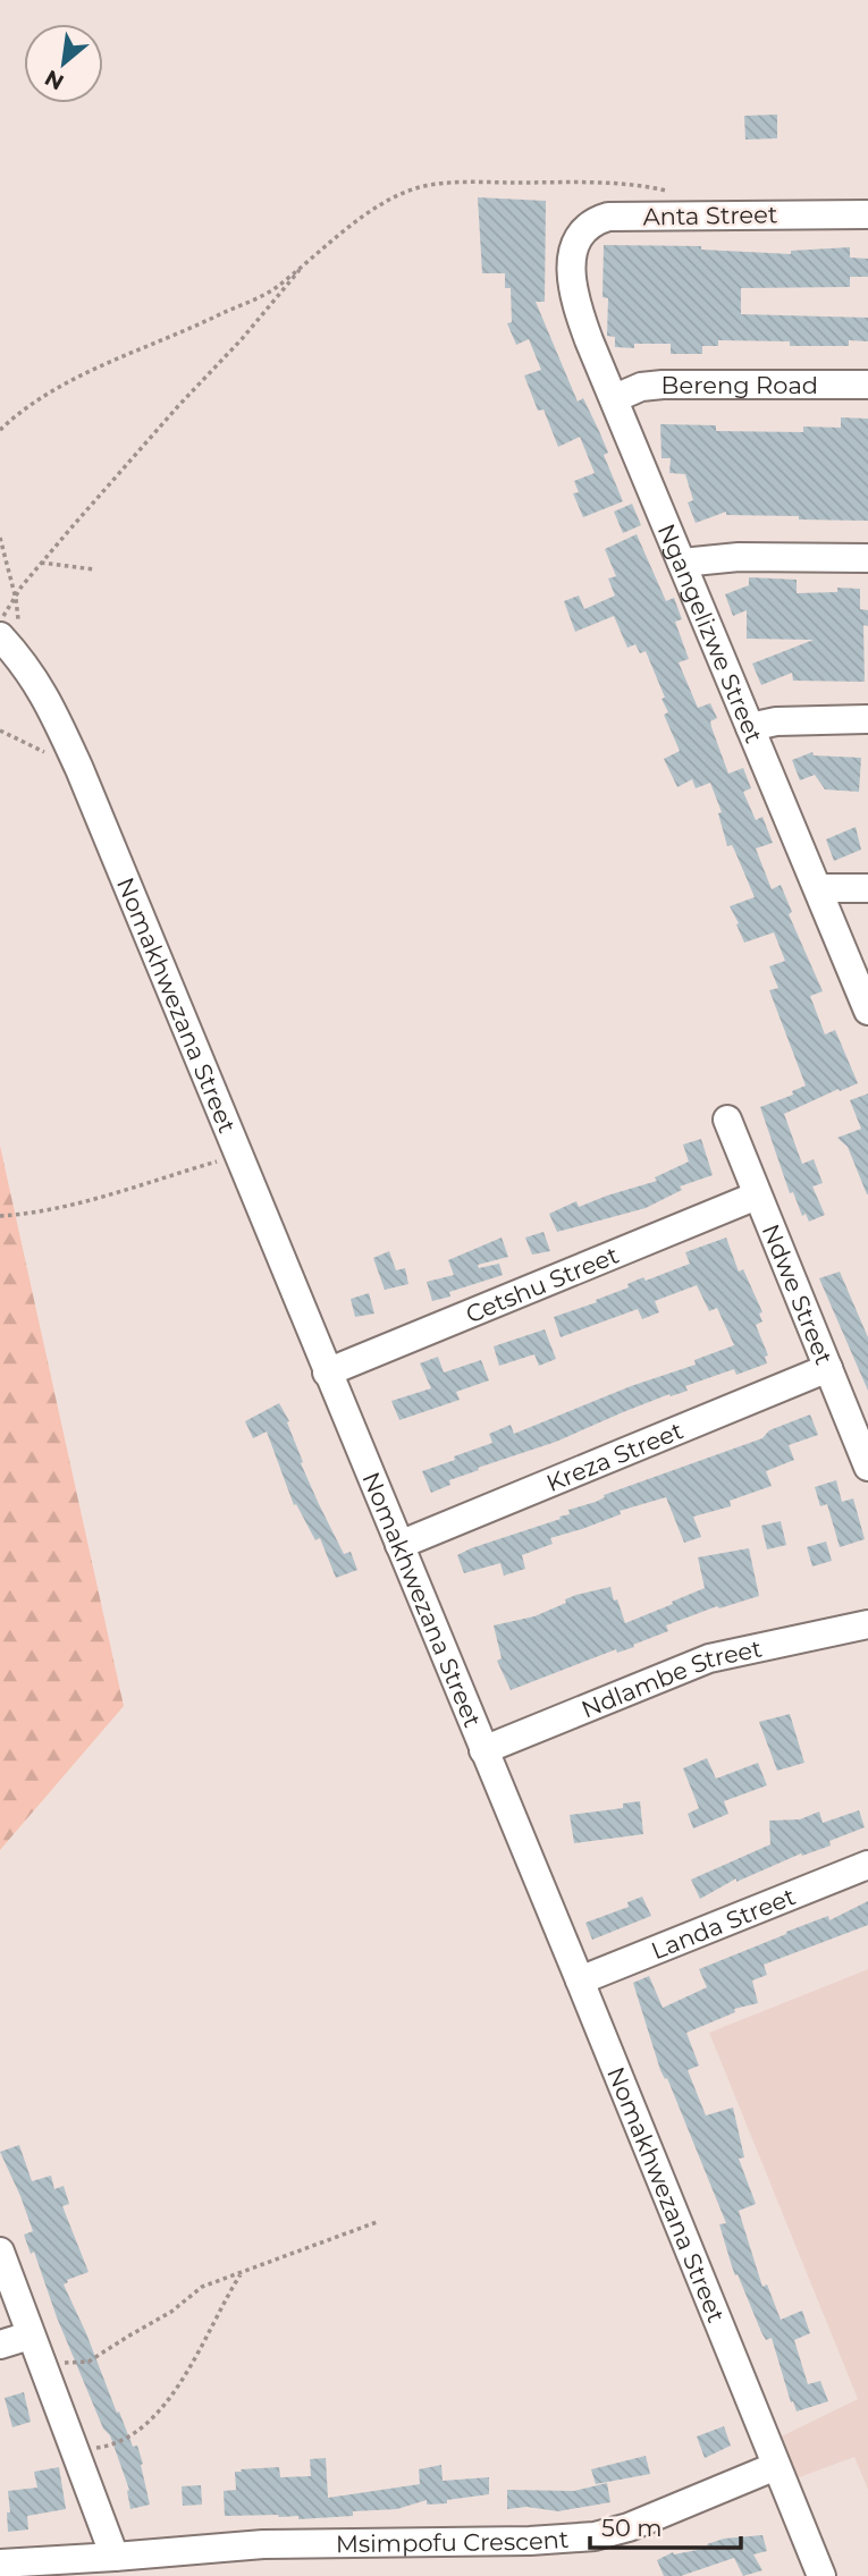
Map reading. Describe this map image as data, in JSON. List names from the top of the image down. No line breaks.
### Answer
{"streets":{"street":["Anta Street","Bereng Road","Ngangelizwe Street","Nomakhwezana Street","Cetshu Street","Ndwe Street","Kreza Street","Ndlambe Street","Landa Street","Msimpofu Crescent"]},"crossings":[["Anta Street","Ngangelizwe Street"],["Bereng Road","Ngangelizwe Street"],["Nomakhwezana Street","Cetshu Street"],["Nomakhwezana Street","Kreza Street"],["Nomakhwezana Street","Ndlambe Street"],["Nomakhwezana Street","Landa Street"],["Nomakhwezana Street","Msimpofu Crescent"],["Cetshu Street","Ndwe Street"],["Ndwe Street","Kreza Street"]],"scale_bar":"50 m","north":"bottom left"}
